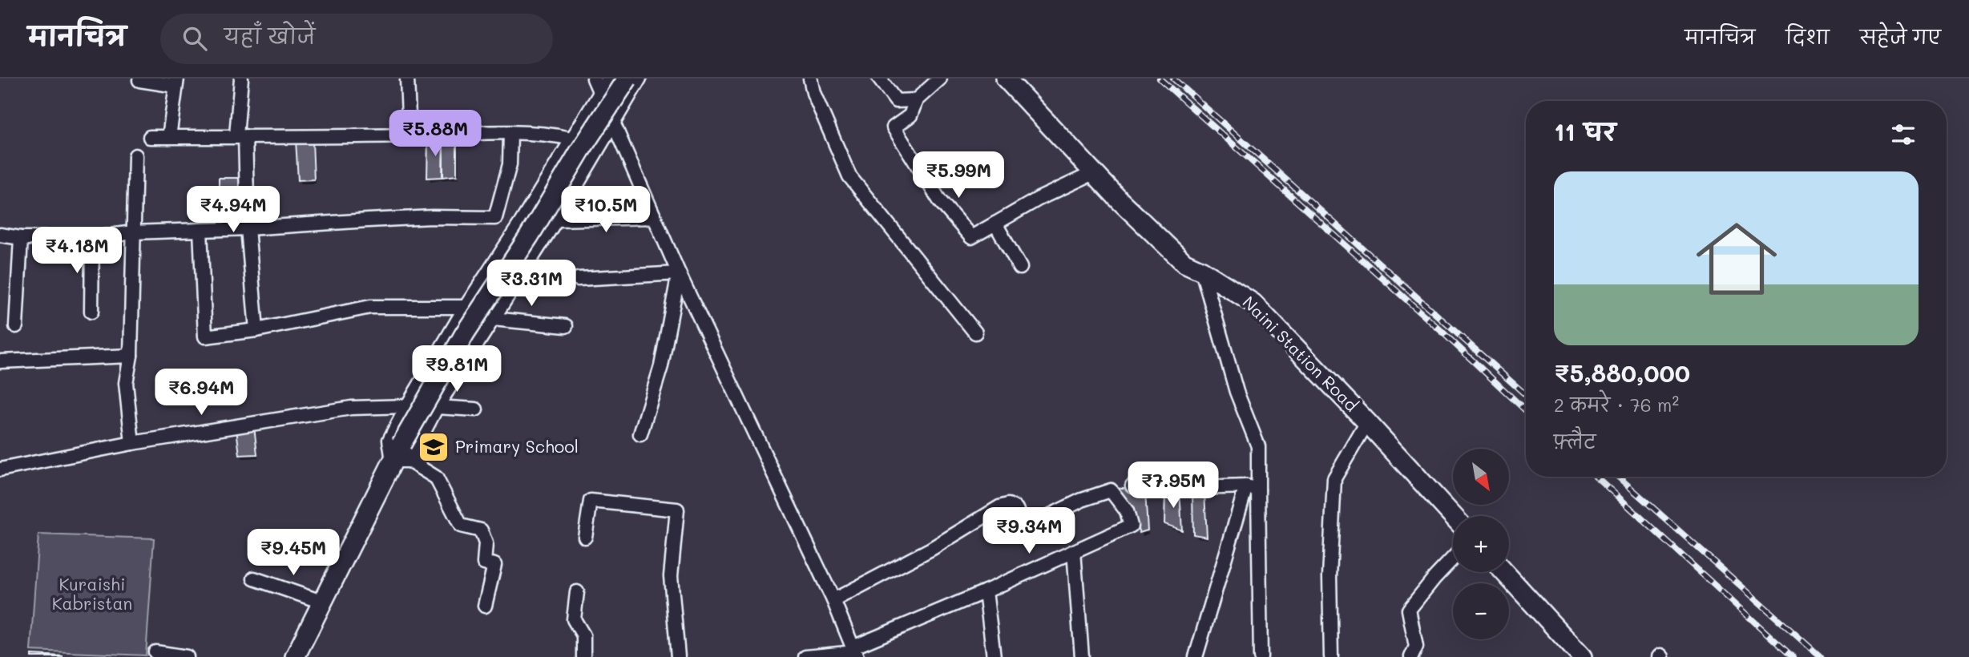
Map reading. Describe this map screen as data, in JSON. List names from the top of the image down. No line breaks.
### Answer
{"streets":{"street":["Naini Station Road"]},"parks":["Kuraishi Kabristan"],"places":{"school or university":["Primary School"]},"north":"bottom right","page":{"header":"मानचित्र","search":"यहाँ खोजें","nav":["मानचित्र","दिशा","सहेजे गए"],"heading":"11 घर","price":["₹5.88M","₹5.99M","₹4.94M","₹10.5M","₹4.18M","₹3.31M","₹9.81M","₹6.94M","₹7.95M","₹9.34M","₹9.45M"],"list":[{"name":"₹5,880,000","note":"2 कमरे · 76 m² · फ़्लैट"}],"map_buttons":["+","−"]}}
